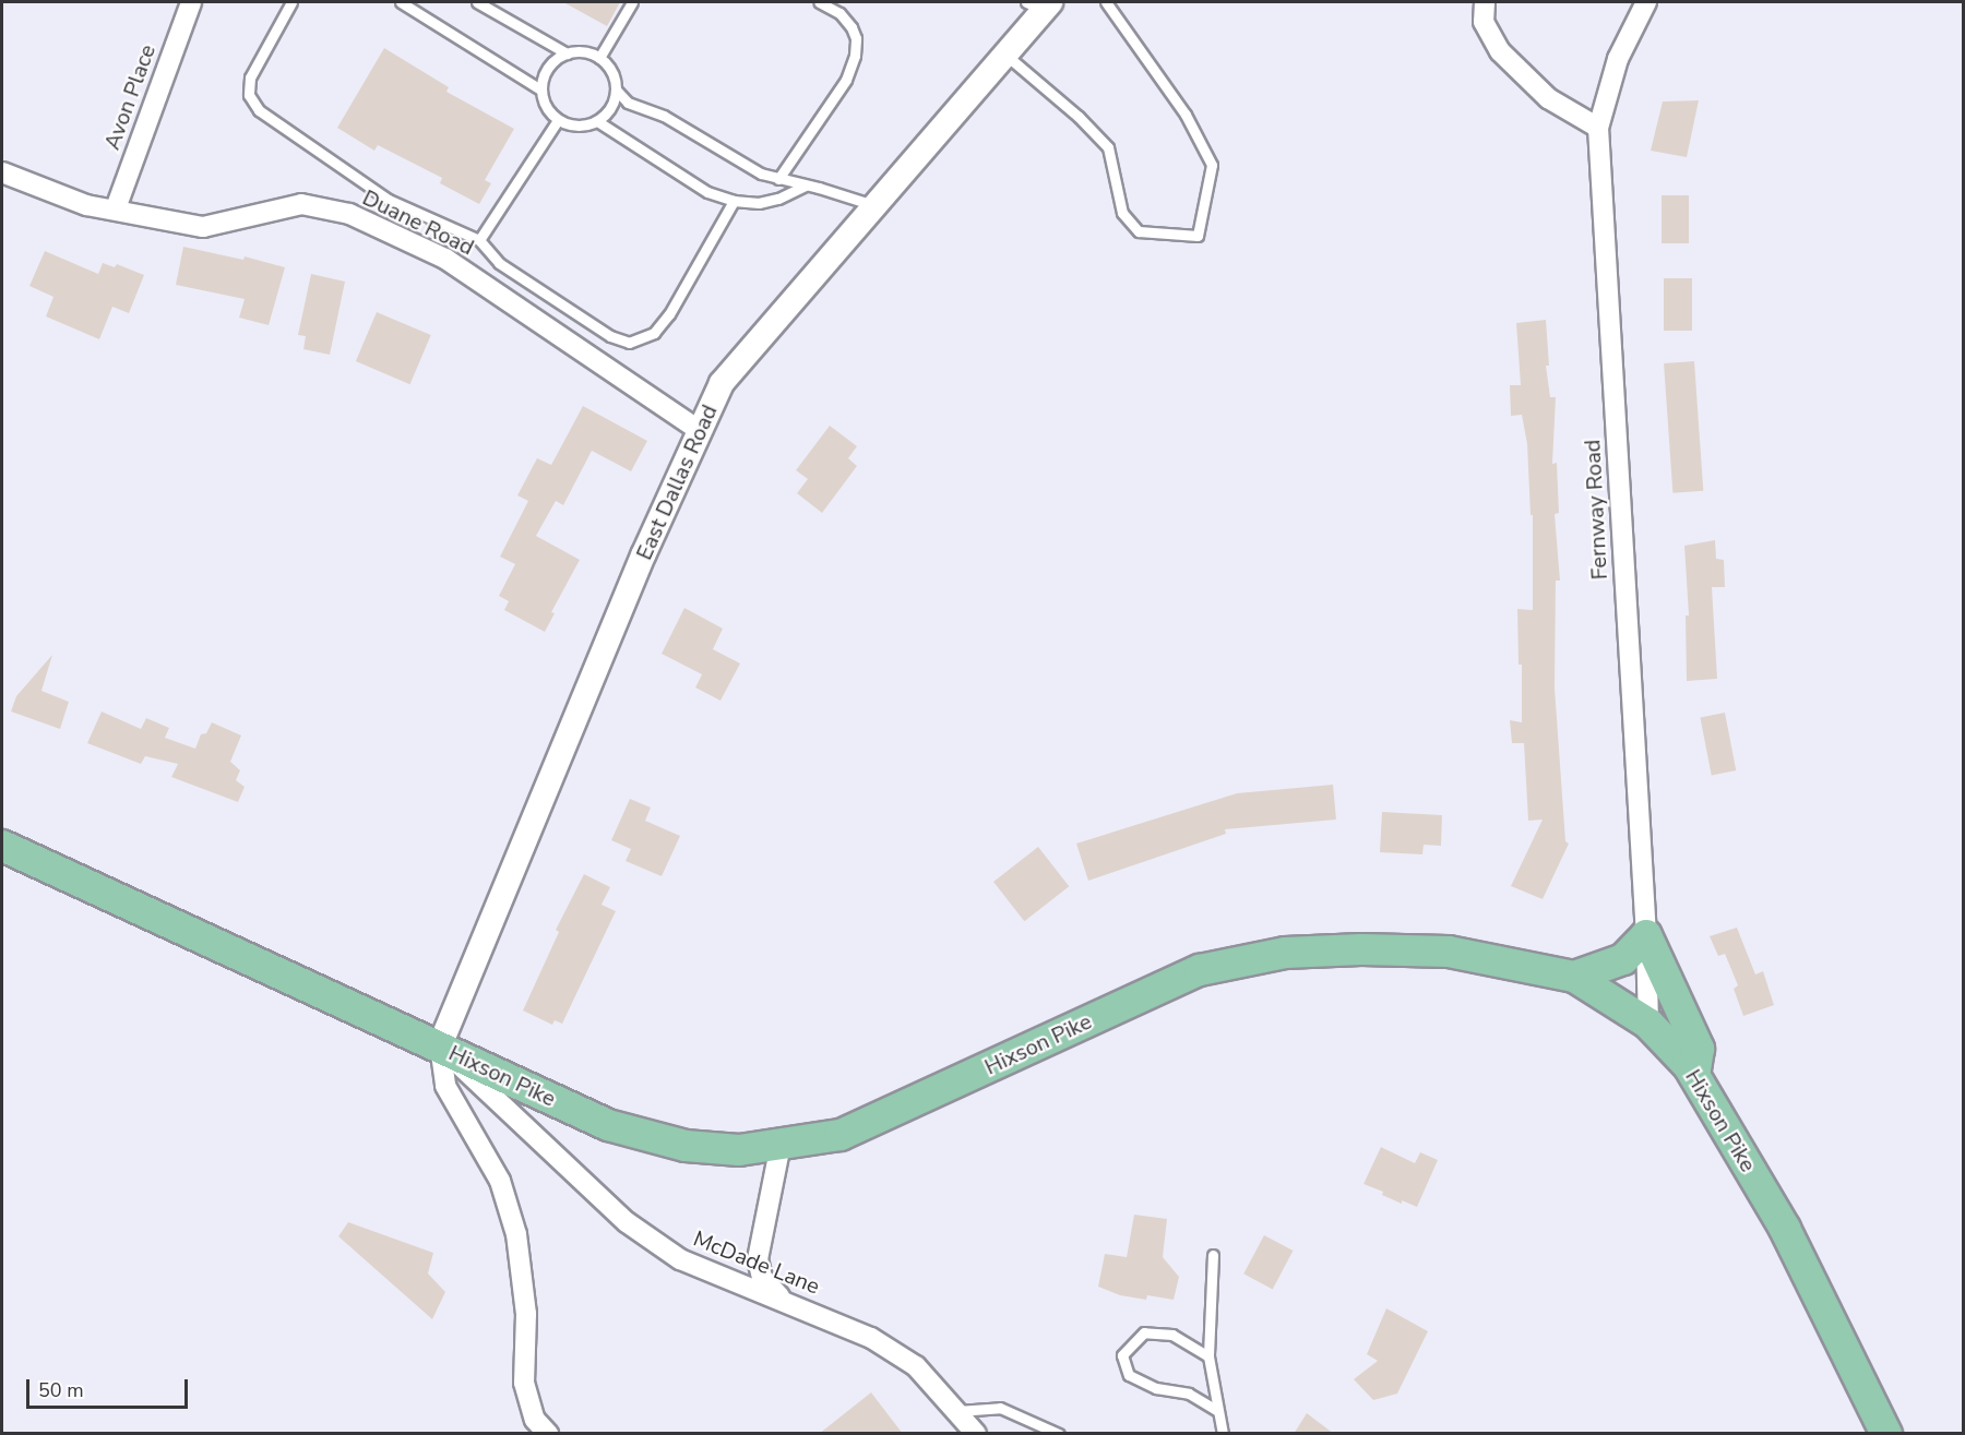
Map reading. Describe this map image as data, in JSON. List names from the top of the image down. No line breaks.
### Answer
{"streets":{"main road":["Hixson Pike"],"street":["Avon Place","Duane Road","East Dallas Road","Fernway Road","McDade Lane"]},"crossings":[["Avon Place","Duane Road"],["Duane Road","East Dallas Road"],["East Dallas Road","Hixson Pike"],["East Dallas Road","McDade Lane"],["Fernway Road","Hixson Pike"],["Hixson Pike","McDade Lane"]],"scale_bar":"50 m"}
